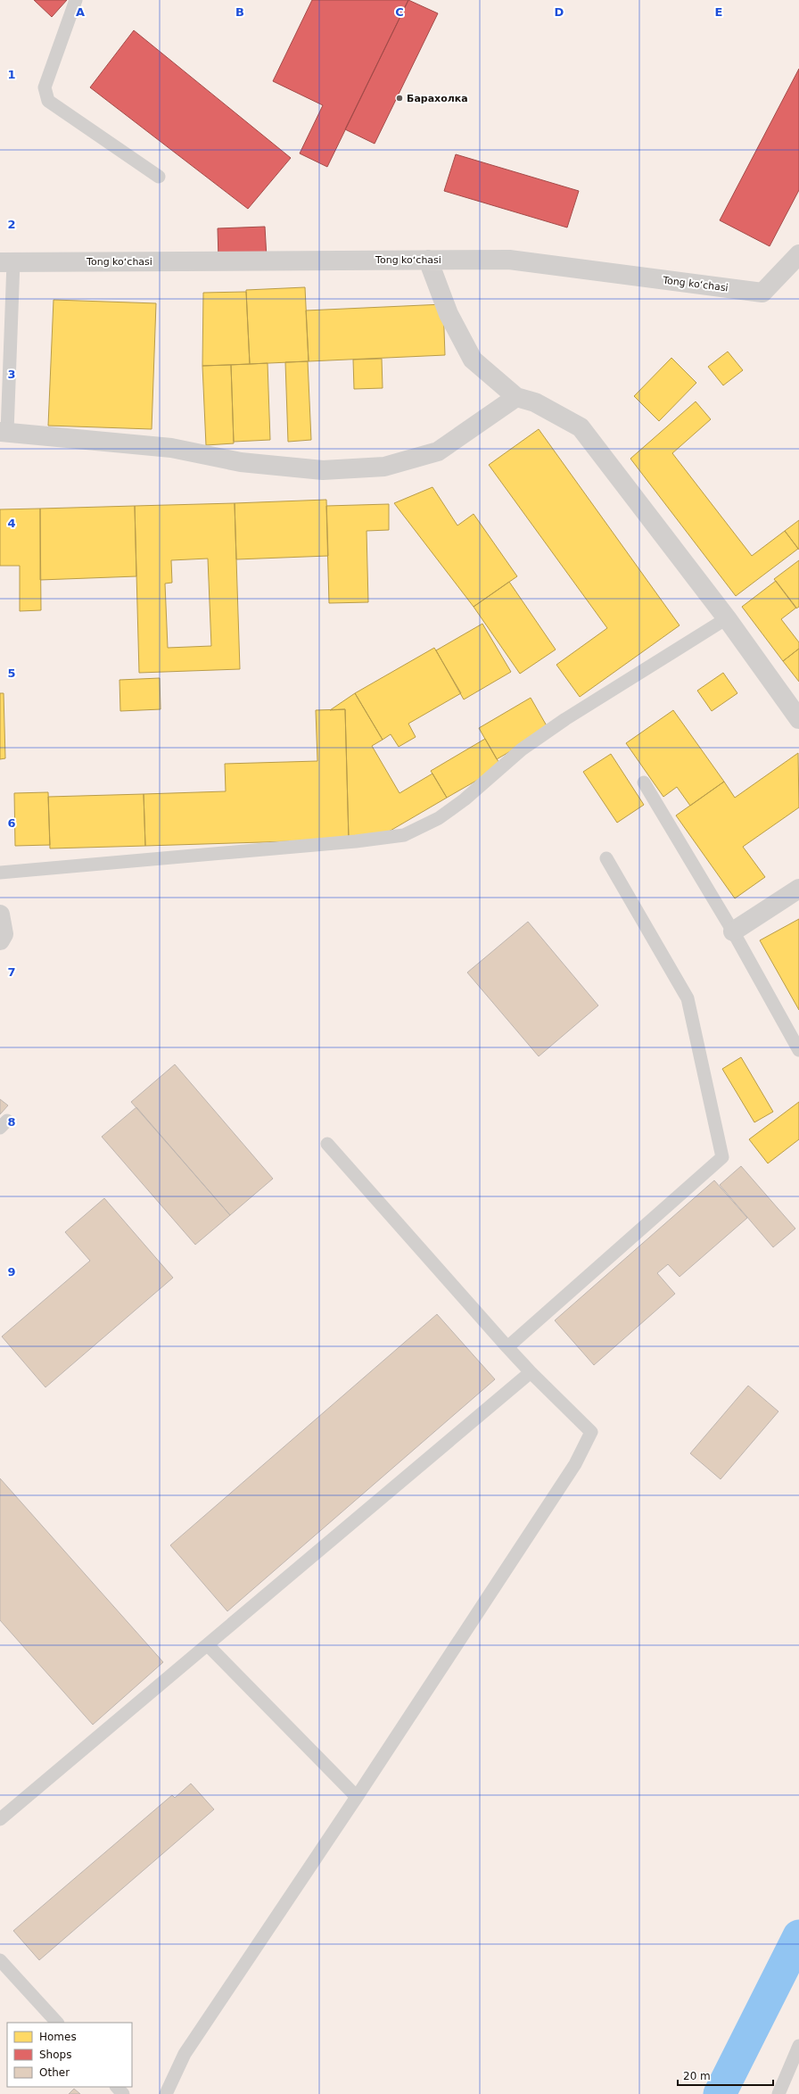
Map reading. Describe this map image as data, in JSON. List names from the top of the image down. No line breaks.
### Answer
{"streets":{"street":["Tong koʻchasi"]},"places":["Барахолка"],"legend":["Homes","Shops","Other"],"scale_bar":"20 m","grid":{"columns":["A","B","C","D","E"],"rows":["1","2","3","4","5","6","7","8","9"]}}
